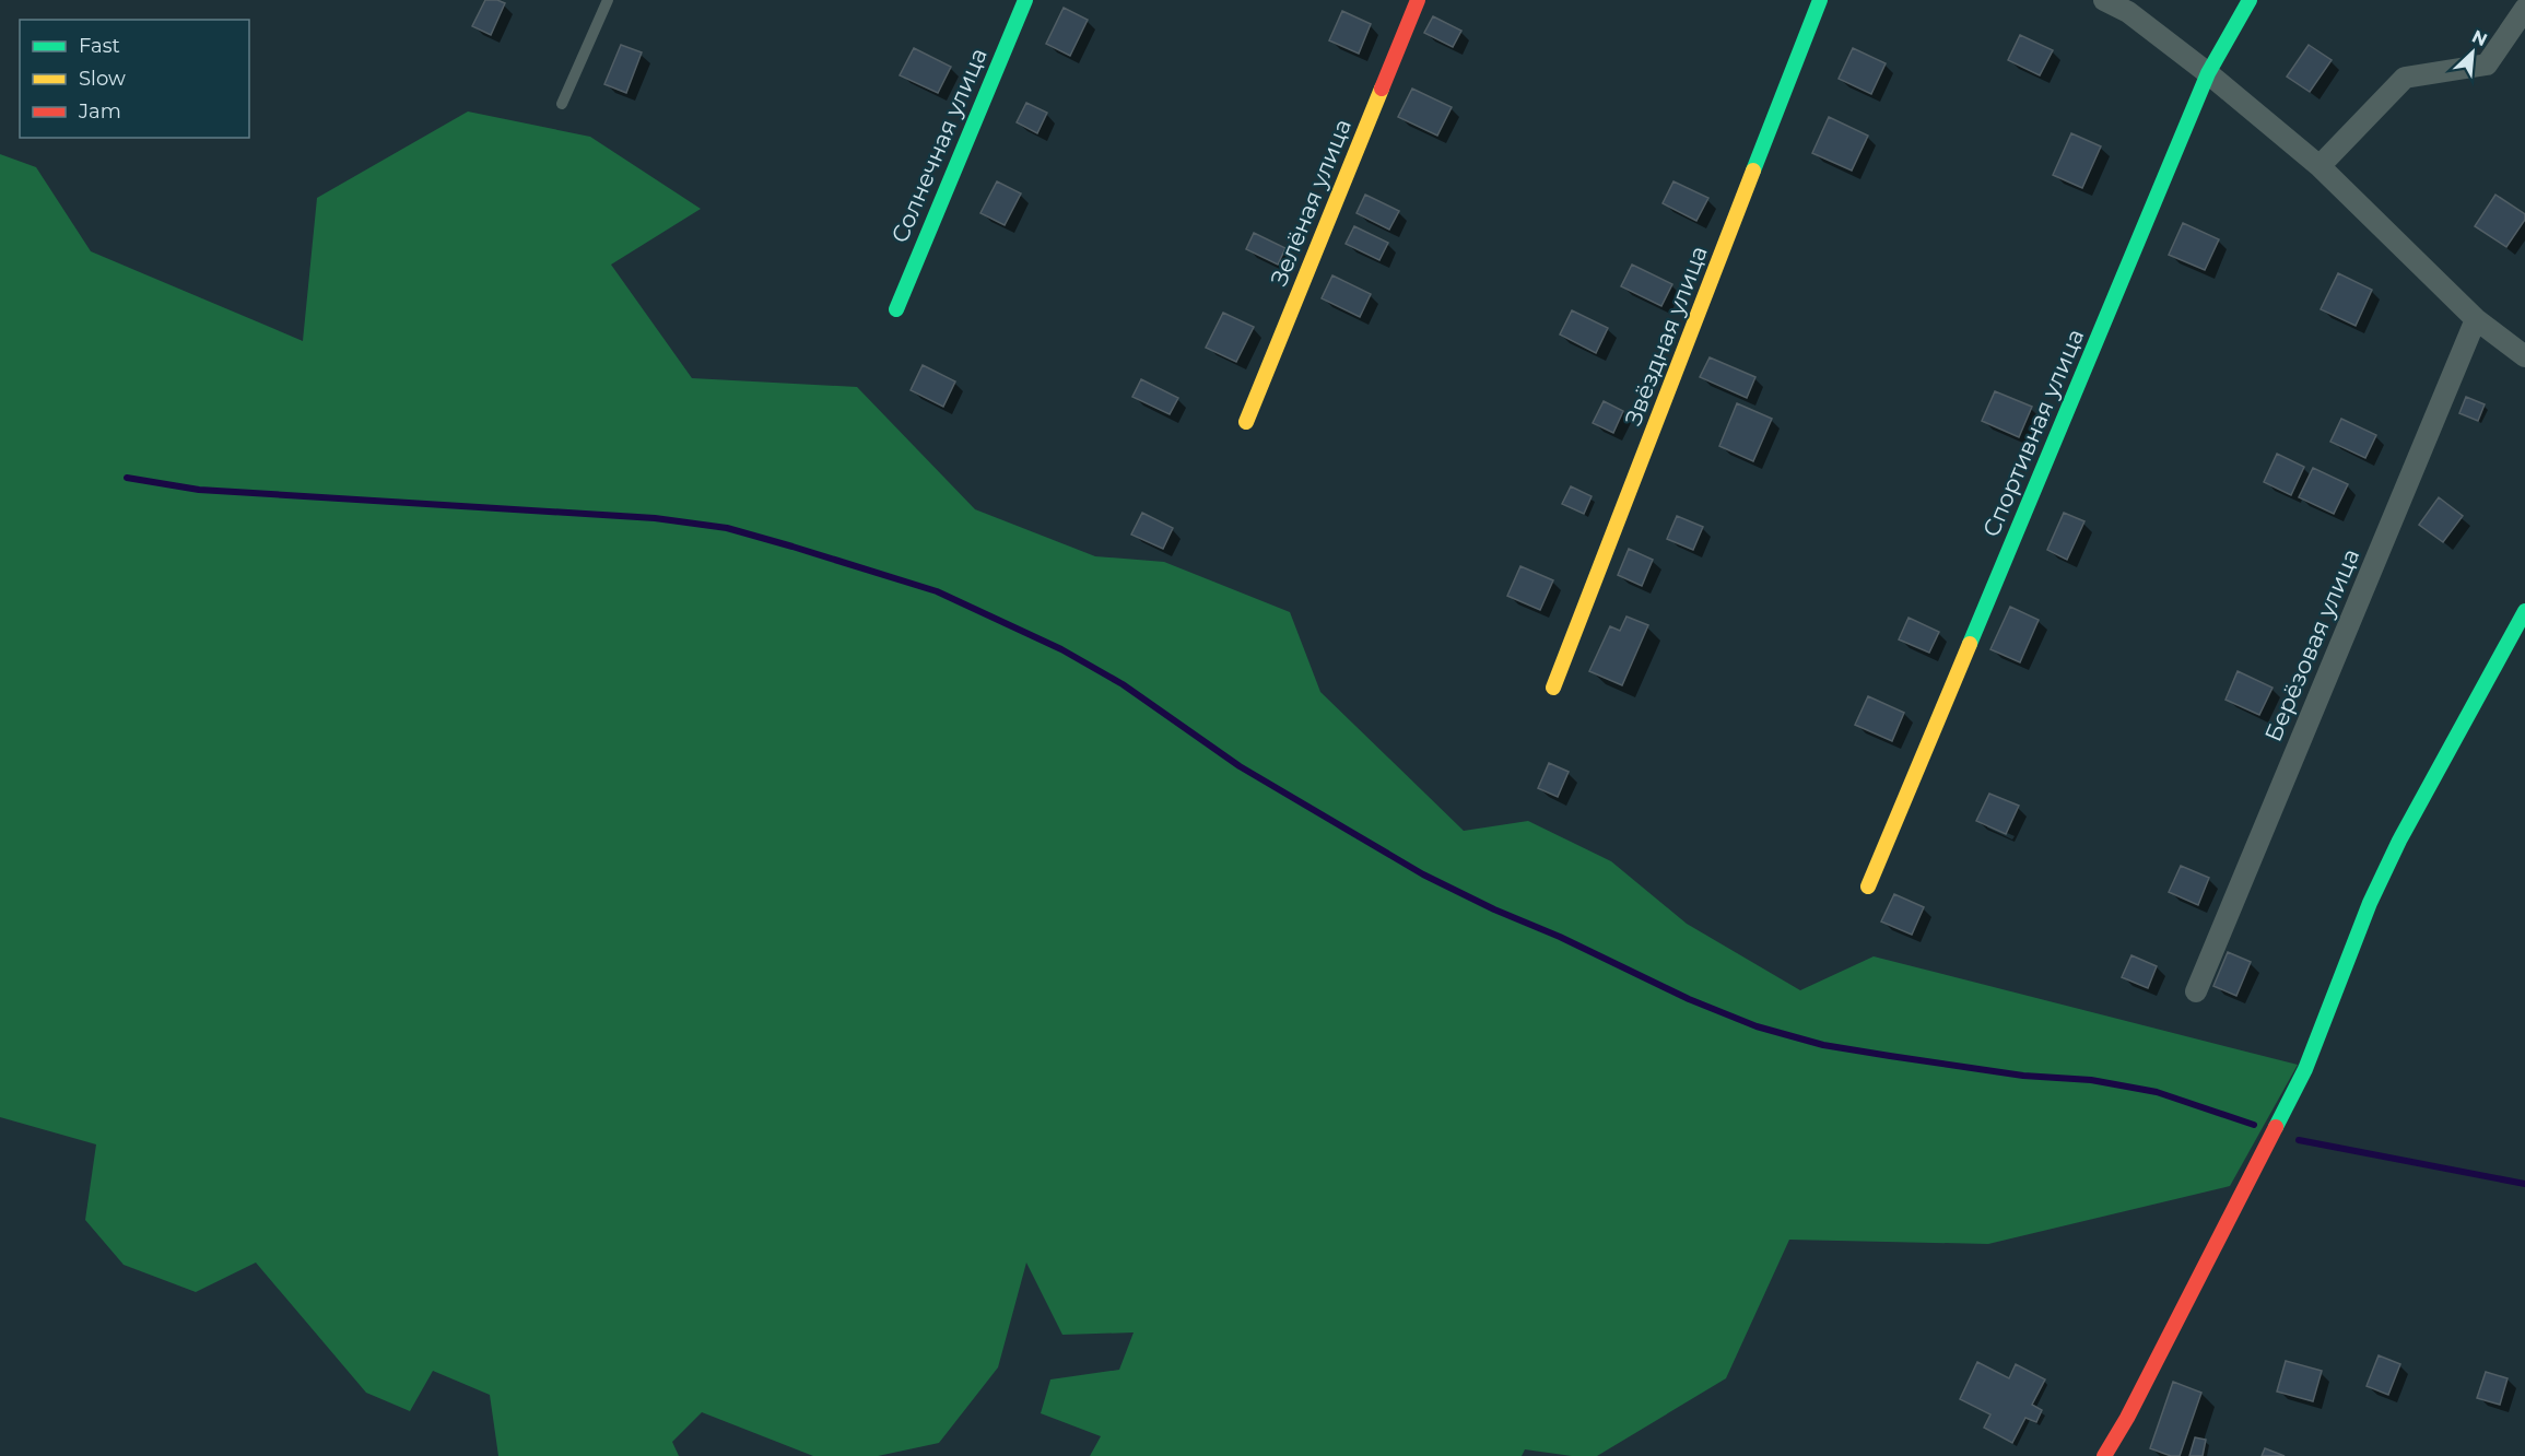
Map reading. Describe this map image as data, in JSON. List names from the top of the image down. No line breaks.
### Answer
{"streets":{"street":["Солнечная улица","Зелёная улица","Звёздная улица","Спортивная улица","Берёзовая улица"]},"legend":["Fast","Slow","Jam"],"north":"top right"}
